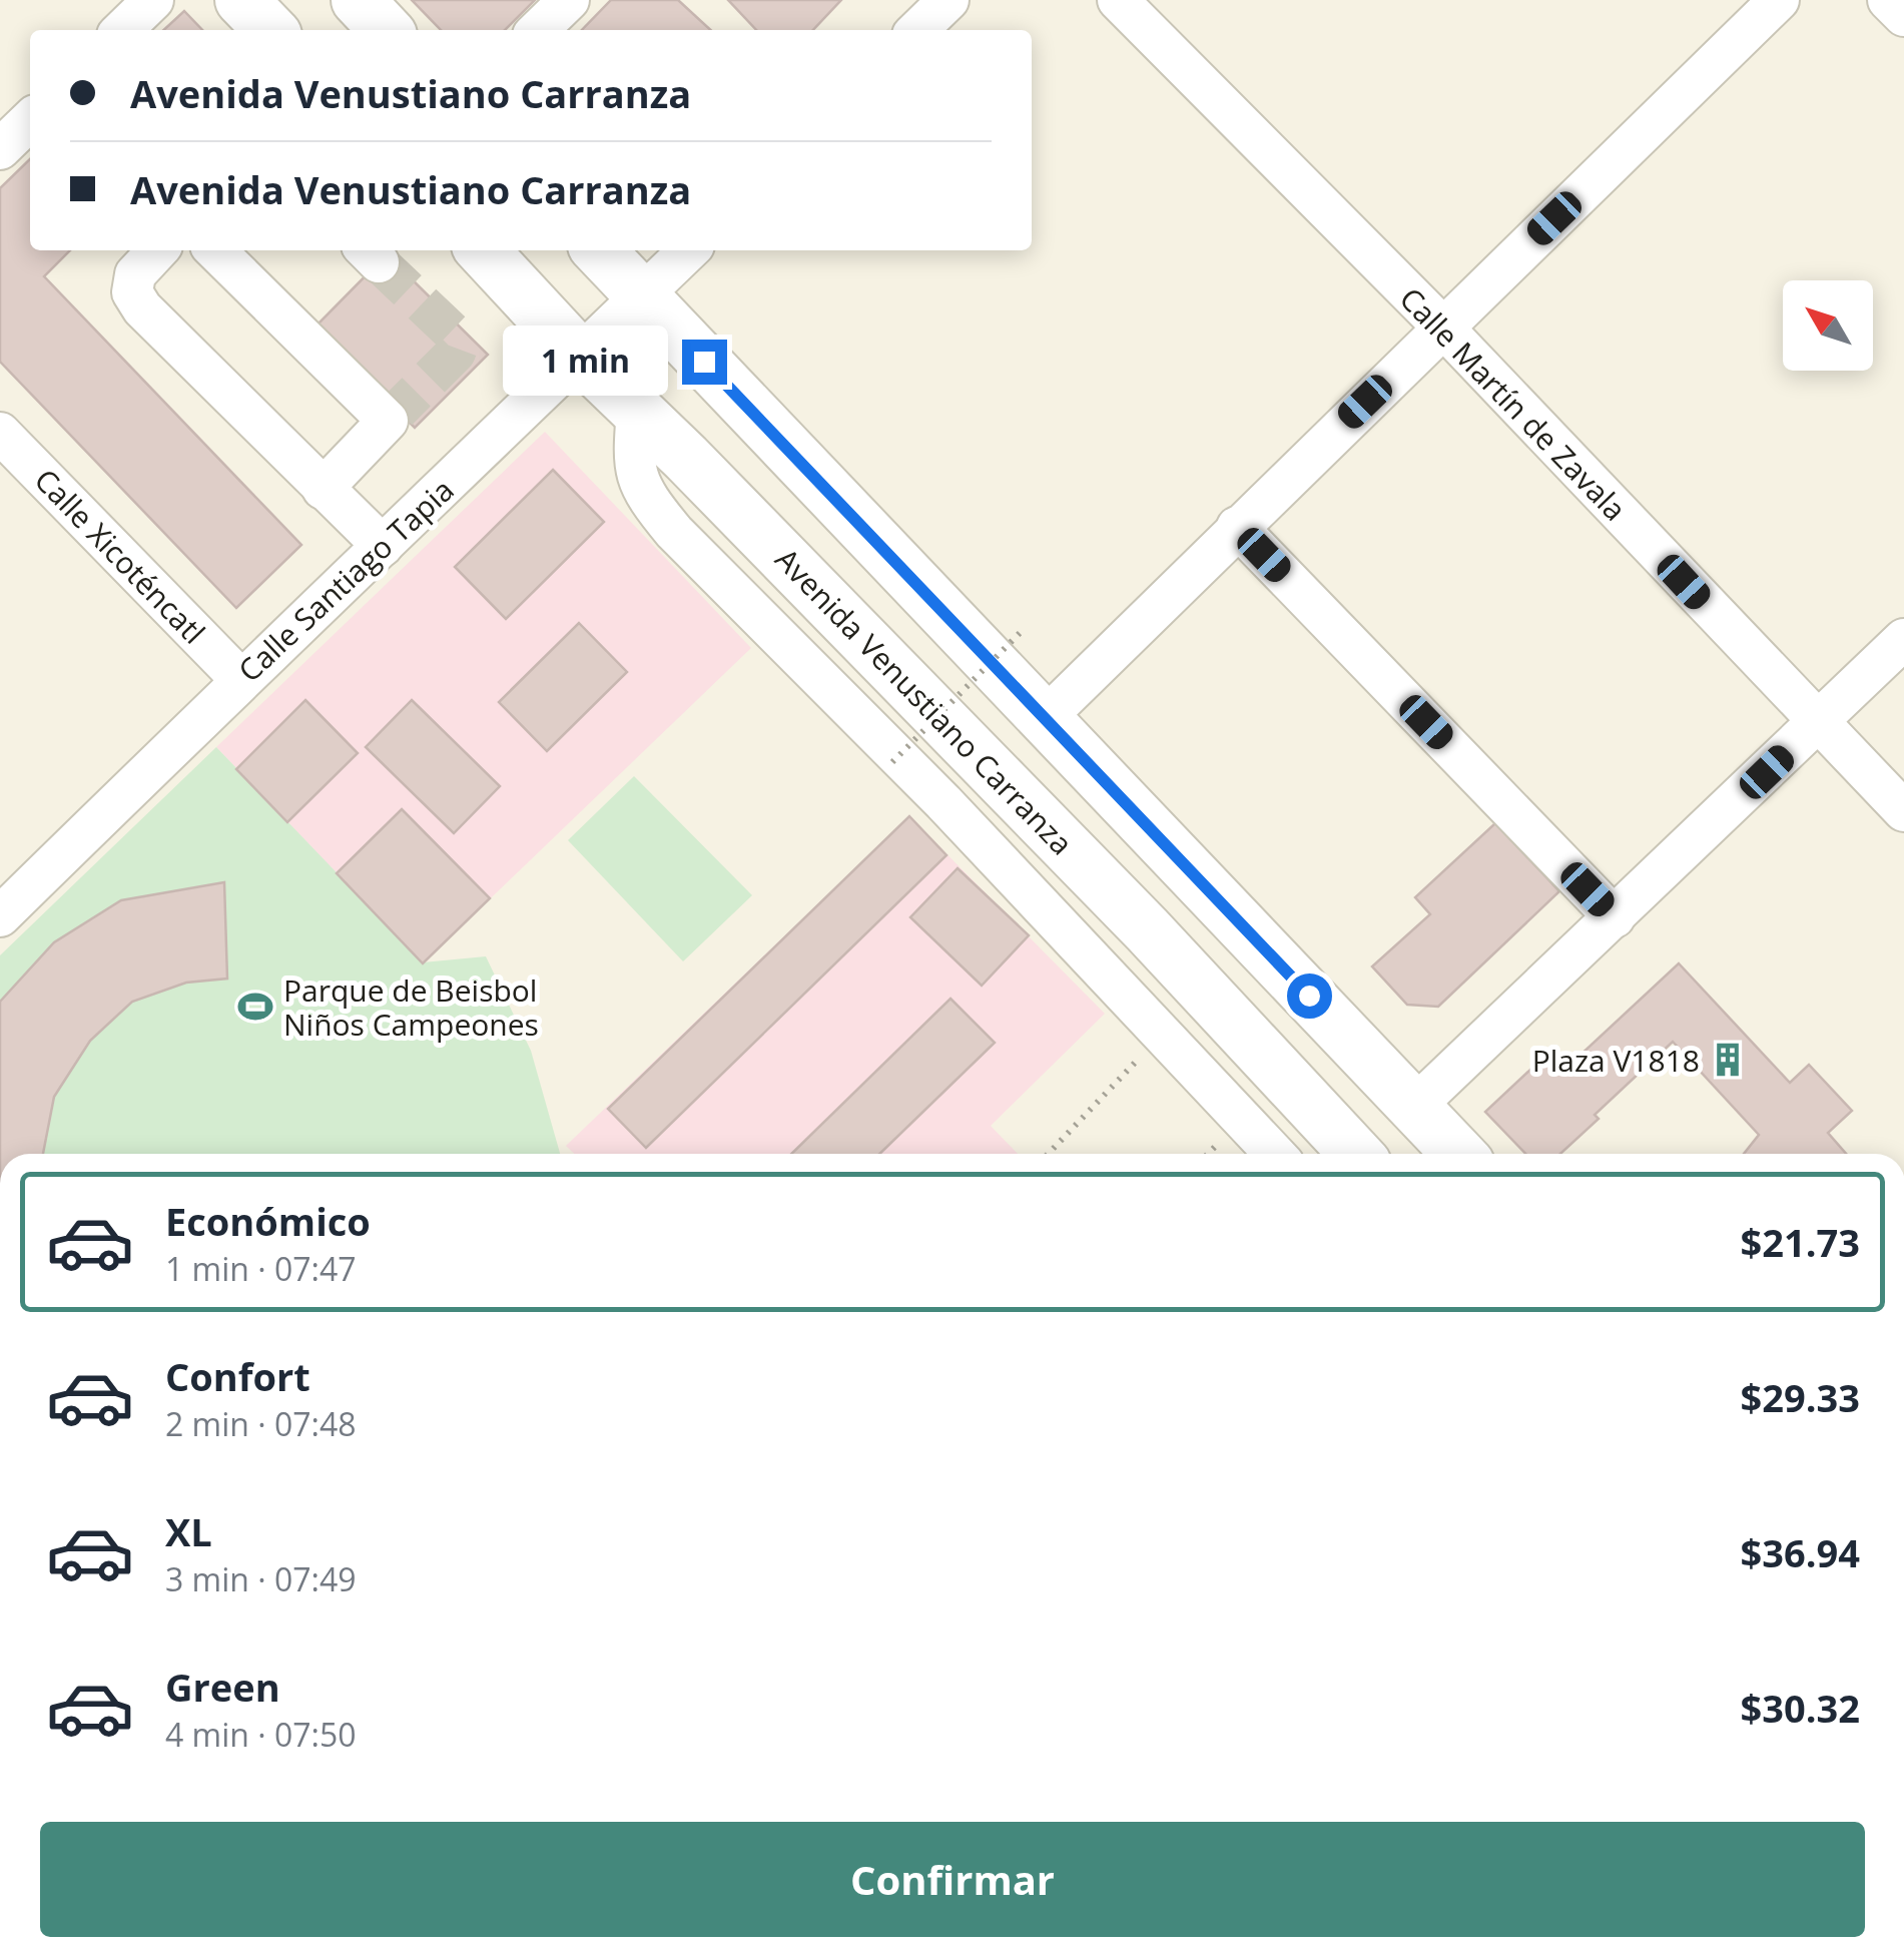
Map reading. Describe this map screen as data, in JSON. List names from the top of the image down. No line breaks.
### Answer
{"streets":{"main road":["Avenida Venustiano Carranza"],"street":["Calle Martín de Zavala","Calle Xicoténcatl","Calle Santiago Tapia"]},"crossings":[["Calle Xicoténcatl","Calle Santiago Tapia"],["Calle Santiago Tapia","Avenida Venustiano Carranza"]],"places":{"sports":["Parque de Beisbol Niños Campeones"],"building":["Plaza V1818"]},"north":"top left","page":{"banner":["Avenida Venustiano Carranza","Avenida Venustiano Carranza"],"bubble":"1 min","list":[{"name":"Económico","note":"1 min · 07:47","value":"$21.73"},{"name":"Confort","note":"2 min · 07:48","value":"$29.33"},{"name":"XL","note":"3 min · 07:49","value":"$36.94"},{"name":"Green","note":"4 min · 07:50","value":"$30.32"}],"buttons":"Confirmar"}}
